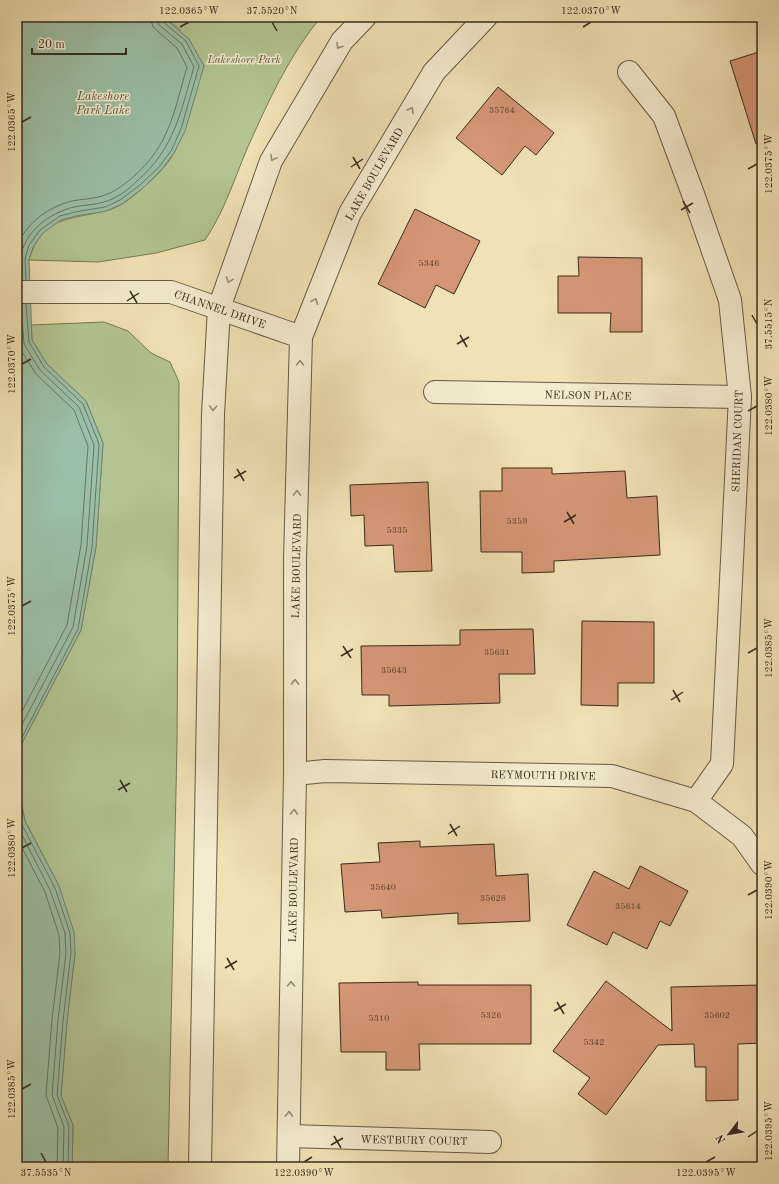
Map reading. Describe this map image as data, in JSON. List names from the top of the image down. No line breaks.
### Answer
{"streets":{"street":["LAKE BOULEVARD","CHANNEL DRIVE","NELSON PLACE","SHERIDAN COURT","REYMOUTH DRIVE","WESTBURY COURT"]},"crossings":[["LAKE BOULEVARD","CHANNEL DRIVE"],["LAKE BOULEVARD","REYMOUTH DRIVE"],["LAKE BOULEVARD","WESTBURY COURT"],["NELSON PLACE","SHERIDAN COURT"],["SHERIDAN COURT","REYMOUTH DRIVE"]],"water":["Lakeshore Park Lake"],"parks":["Lakeshore Park"],"house_numbers":["35764","5346","5359","5335","35631","35643","35640","35628","35614","5326","35602","5310","5342"],"scale_bar":"20 m","north":"bottom left","coordinates":["122.0365°W","37.5520°N","122.0370°W","122.0375°W","37.5515°N","122.0380°W","122.0385°W","122.0390°W","122.0395°W","37.5535°N"]}
